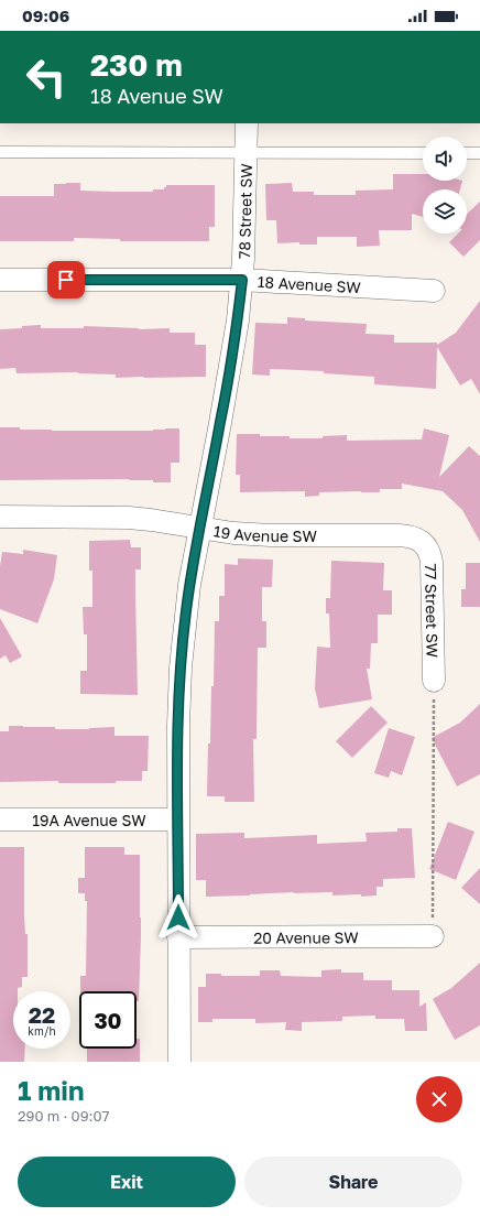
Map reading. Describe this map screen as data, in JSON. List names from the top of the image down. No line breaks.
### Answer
{"streets":{"street":["78 Street SW","18 Avenue SW","19 Avenue SW","77 Street SW","19A Avenue SW","20 Avenue SW"]},"crossings":[["78 Street SW","18 Avenue SW"],["78 Street SW","19 Avenue SW"],["78 Street SW","19A Avenue SW"],["78 Street SW","20 Avenue SW"],["19 Avenue SW","77 Street SW"]],"page":{"status":"09:06","turn":["230 m","18 Avenue SW"],"speed":"22 km/h","limit":"30","heading":["1 min","290 m · 09:07"],"buttons":["Exit","Share"]}}
